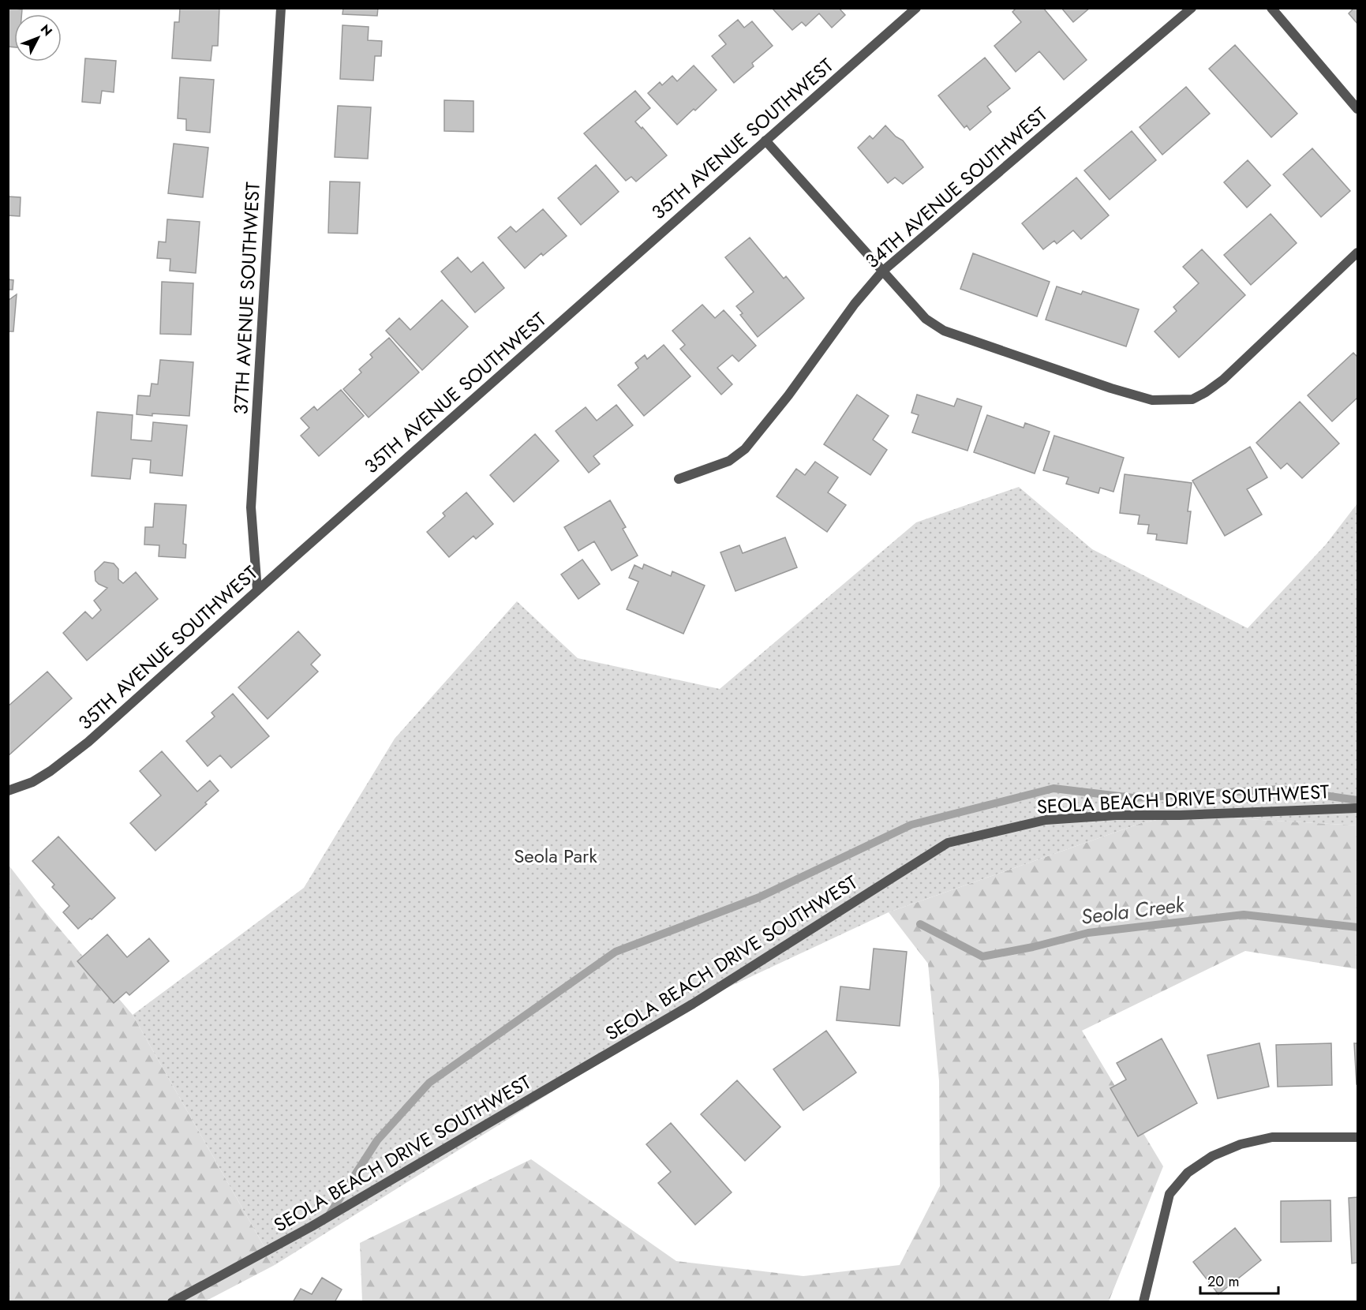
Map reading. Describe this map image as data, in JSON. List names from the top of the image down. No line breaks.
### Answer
{"streets":{"street":["35TH AVENUE SOUTHWEST","34TH AVENUE SOUTHWEST","37TH AVENUE SOUTHWEST","SEOLA BEACH DRIVE SOUTHWEST"]},"crossings":[["35TH AVENUE SOUTHWEST","37TH AVENUE SOUTHWEST"]],"water":["Seola Creek"],"parks":["Seola Park"],"scale_bar":"20 m","north":"top right"}
